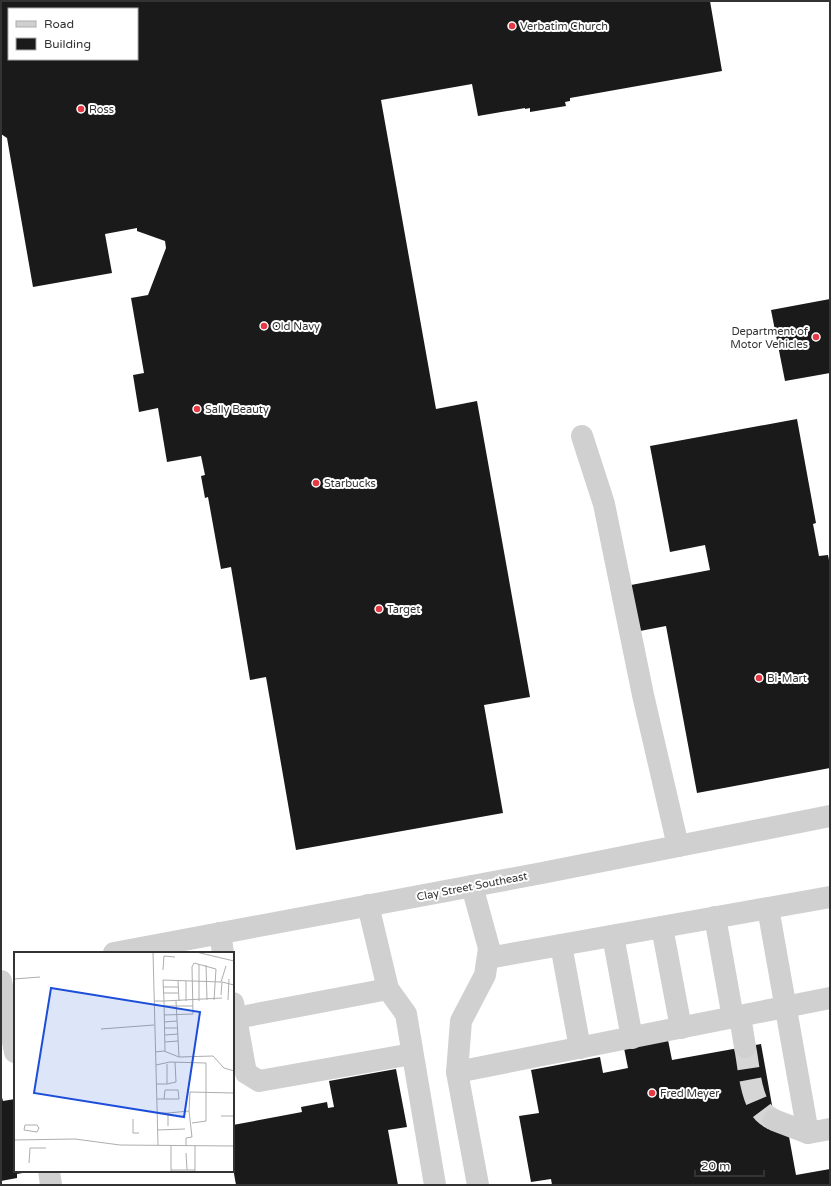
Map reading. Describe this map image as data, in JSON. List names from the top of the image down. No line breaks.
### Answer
{"streets":{"street":["Clay Street Southeast"]},"places":["Verbatim Church","Ross","Old Navy","Department of Motor Vehicles","Sally Beauty","Starbucks","Target","Bi-Mart","Fred Meyer"],"legend":["Road","Building"],"scale_bar":"20 m"}
